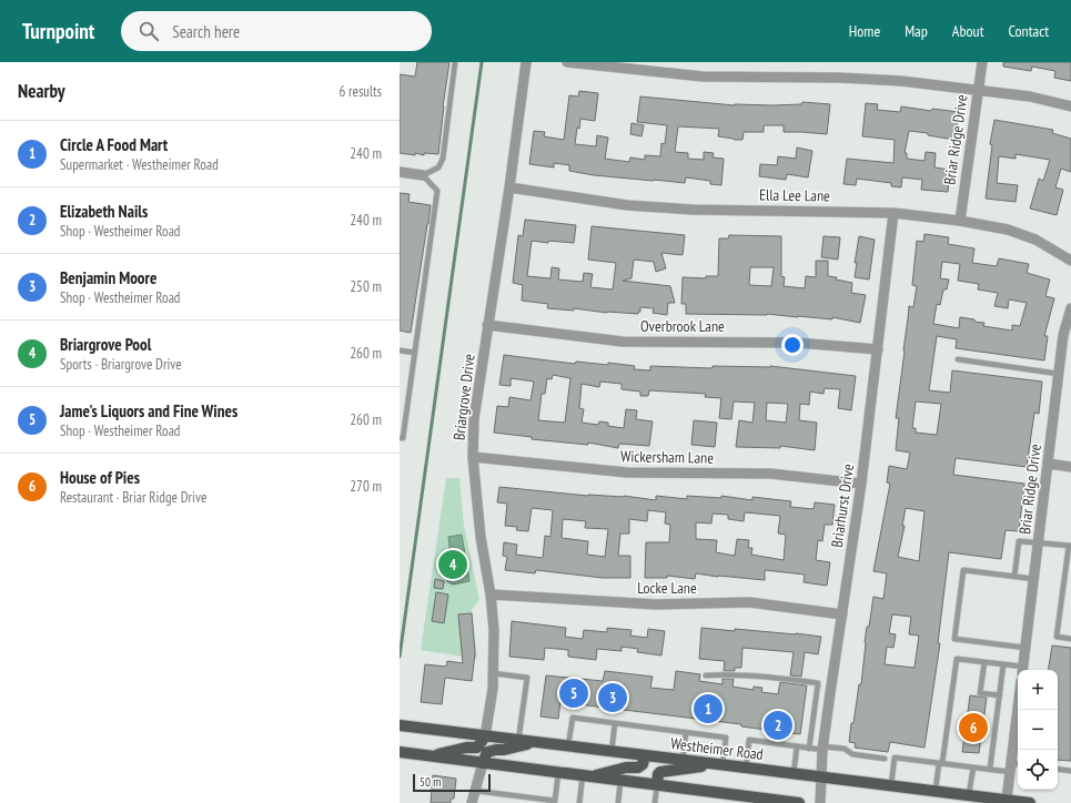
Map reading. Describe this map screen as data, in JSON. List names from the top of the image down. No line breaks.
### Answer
{"streets":{"main road":["Westheimer Road"],"street":["Briar Ridge Drive","Ella Lee Lane","Overbrook Lane","Briargrove Drive","Wickersham Lane","Briarhurst Drive","Locke Lane"]},"crossings":[["Briar Ridge Drive","Ella Lee Lane"],["Ella Lee Lane","Briargrove Drive"],["Ella Lee Lane","Briarhurst Drive"],["Overbrook Lane","Briargrove Drive"],["Overbrook Lane","Briarhurst Drive"],["Briargrove Drive","Wickersham Lane"],["Briargrove Drive","Locke Lane"],["Briargrove Drive","Westheimer Road"],["Wickersham Lane","Briarhurst Drive"],["Briarhurst Drive","Locke Lane"],["Briarhurst Drive","Westheimer Road"]],"scale_bar":"50 m","page":{"header":"Turnpoint","search":"Search here","nav":["Home","Map","About","Contact"],"heading":["Nearby","6 results"],"list":[{"mark":"1","name":"Circle A Food Mart","note":"Supermarket · Westheimer Road","value":"240 m"},{"mark":"2","name":"Elizabeth Nails","note":"Shop · Westheimer Road","value":"240 m"},{"mark":"3","name":"Benjamin Moore","note":"Shop · Westheimer Road","value":"250 m"},{"mark":"4","name":"Briargrove Pool","note":"Sports · Briargrove Drive","value":"260 m"},{"mark":"5","name":"Jame's Liquors and Fine Wines","note":"Shop · Westheimer Road","value":"260 m"},{"mark":"6","name":"House of Pies","note":"Restaurant · Briar Ridge Drive","value":"270 m"}],"pins":["4","5","3","1","2","6"],"map_buttons":["+","−"],"scale":"50 m"}}
